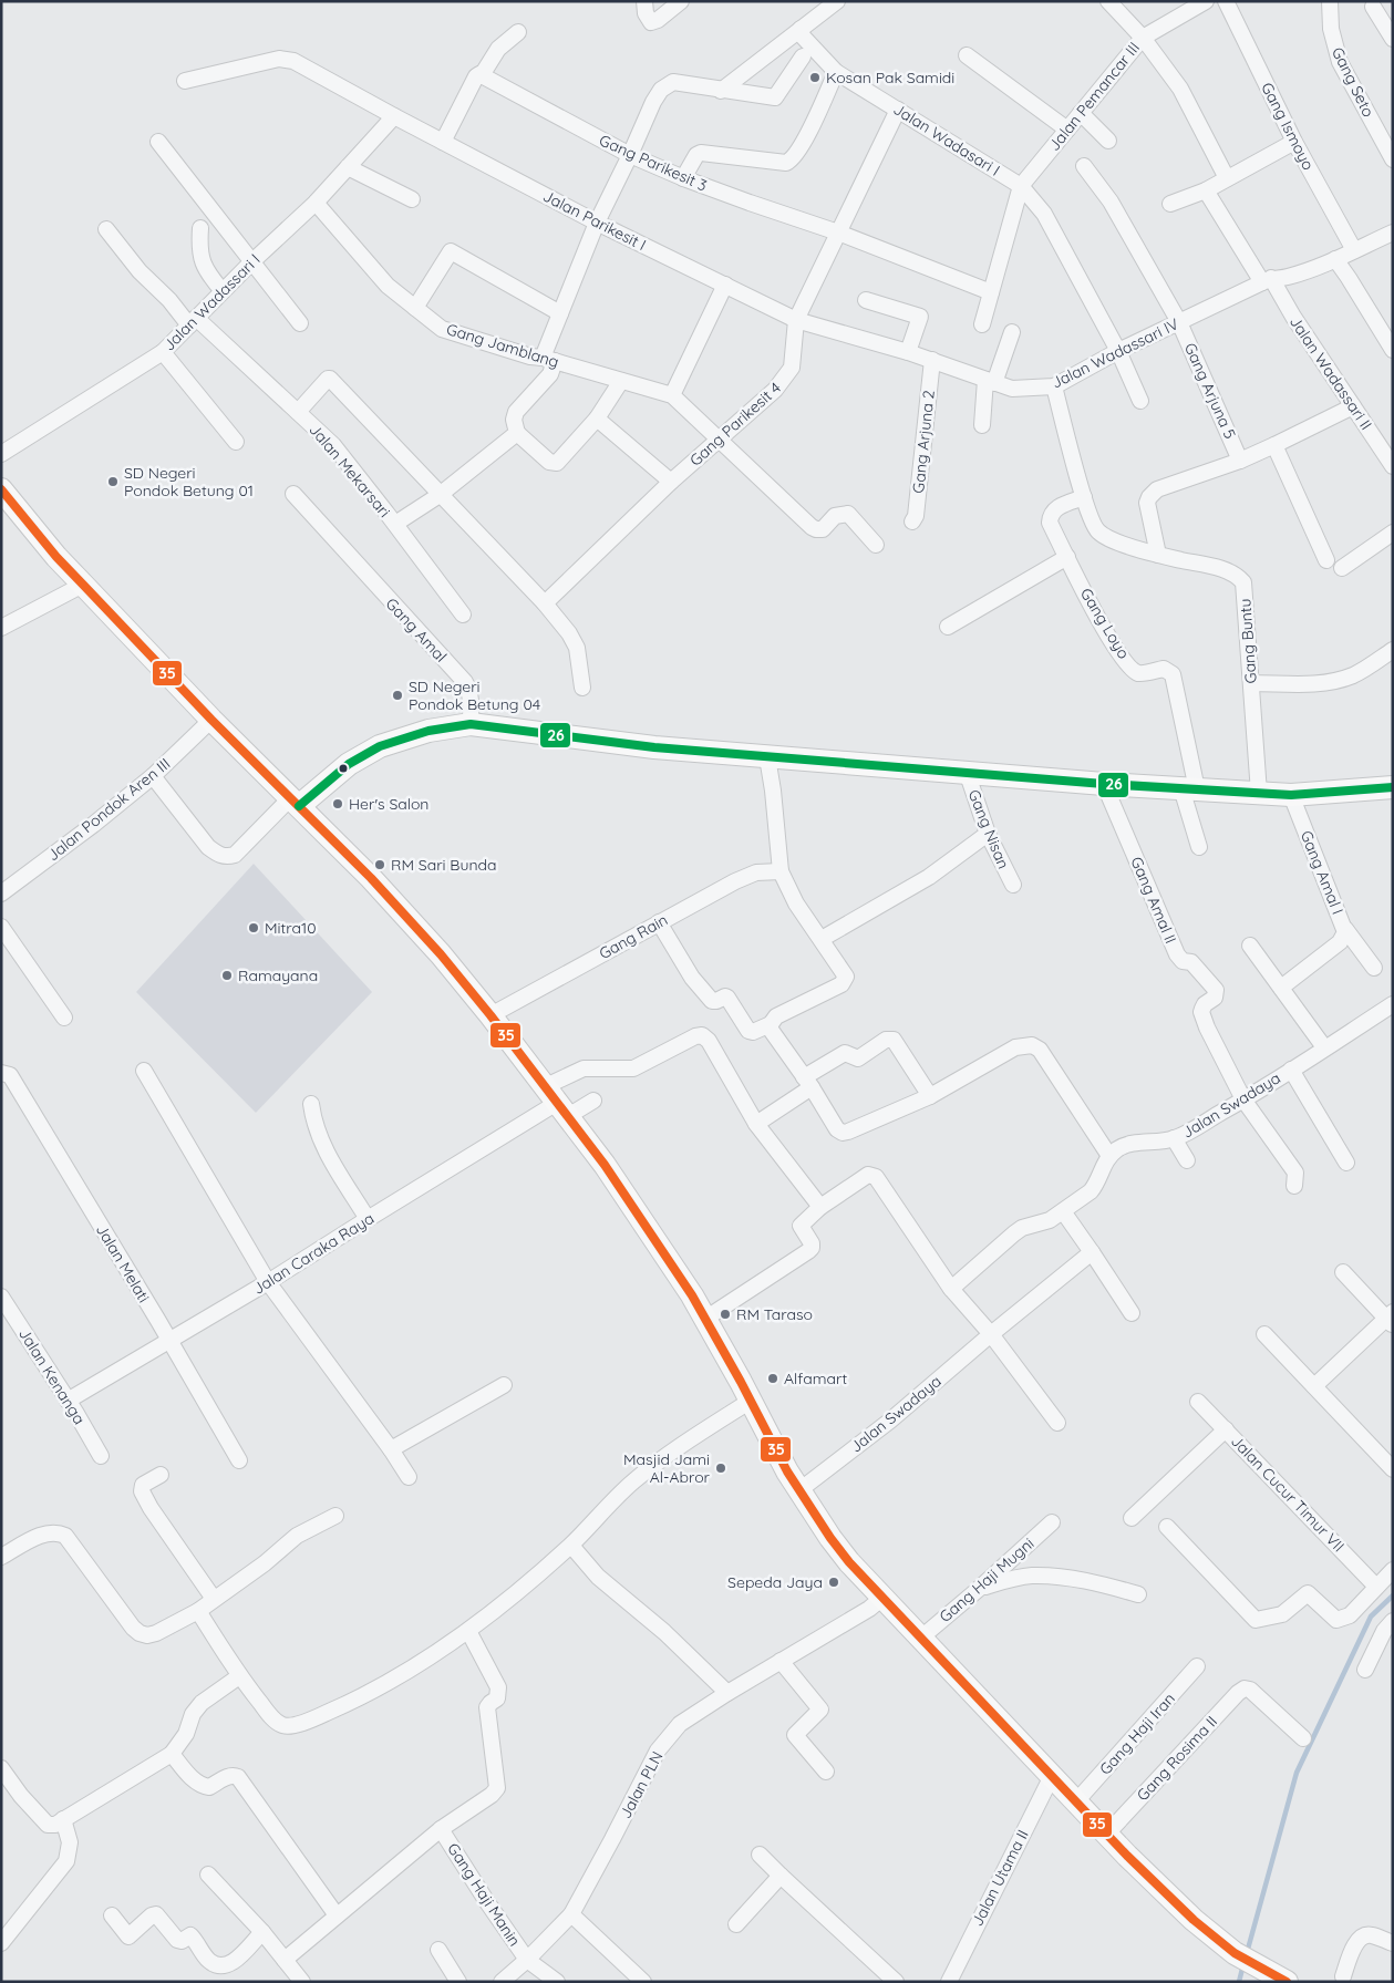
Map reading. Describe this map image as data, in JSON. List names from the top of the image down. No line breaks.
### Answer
{"streets":{"street":["Gang Seto","Jalan Pemancar III","Gang Ismoyo","Jalan Wadasari I","Gang Parikesit 3","Jalan Parikesit I","Jalan Wadassari I","Gang Jamblang","Jalan Wadassari IV","Jalan Wadassari II","Gang Arjuna 5","Gang Parikesit 4","Gang Arjuna 2","Jalan Mekarsari","Gang Loyo","Gang Amal","Gang Buntu","Jalan Pondok Aren III","Gang Nisan","Gang Amal I","Gang Amal II","Gang Rain","Jalan Swadaya","Jalan Caraka Raya","Jalan Melati","Jalan Kenanga","Jalan Cucur Timur VII","Gang Haji Mugni","Gang Haji Iran","Gang Rosima II","Jalan PLN","Jalan Utama II","Gang Haji Manin"]},"crossings":[["Jalan Pemancar III","Jalan Wadasari I"],["Gang Ismoyo","Jalan Wadassari IV"],["Jalan Wadasari I","Jalan Wadassari IV"],["Jalan Wadasari I","Gang Parikesit 4"],["Gang Parikesit 3","Gang Parikesit 4"],["Jalan Parikesit I","Jalan Wadassari I"],["Jalan Parikesit I","Jalan Wadassari IV"],["Jalan Parikesit I","Gang Parikesit 4"],["Jalan Wadassari I","Gang Jamblang"],["Jalan Wadassari I","Jalan Mekarsari"],["Jalan Wadassari IV","Jalan Wadassari II"],["Jalan Wadassari IV","Gang Arjuna 5"],["Jalan Wadassari IV","Gang Parikesit 4"],["Jalan Wadassari IV","Gang Arjuna 2"],["Jalan Wadassari IV","Gang Buntu"],["Gang Loyo","Gang Buntu"],["Gang Amal II","Jalan Swadaya"],["Jalan Caraka Raya","Jalan Melati"],["Jalan Caraka Raya","Jalan Kenanga"],["Jalan PLN","Gang Haji Manin"]],"places":["Kosan Pak Samidi","SD Negeri Pondok Betung 01","SD Negeri Pondok Betung 04","Her's Salon","RM Sari Bunda","Mitra10","Ramayana","RM Taraso","Alfamart","Masjid Jami Al-Abror","Sepeda Jaya"],"lines":["transit line 35","transit line 26"]}
